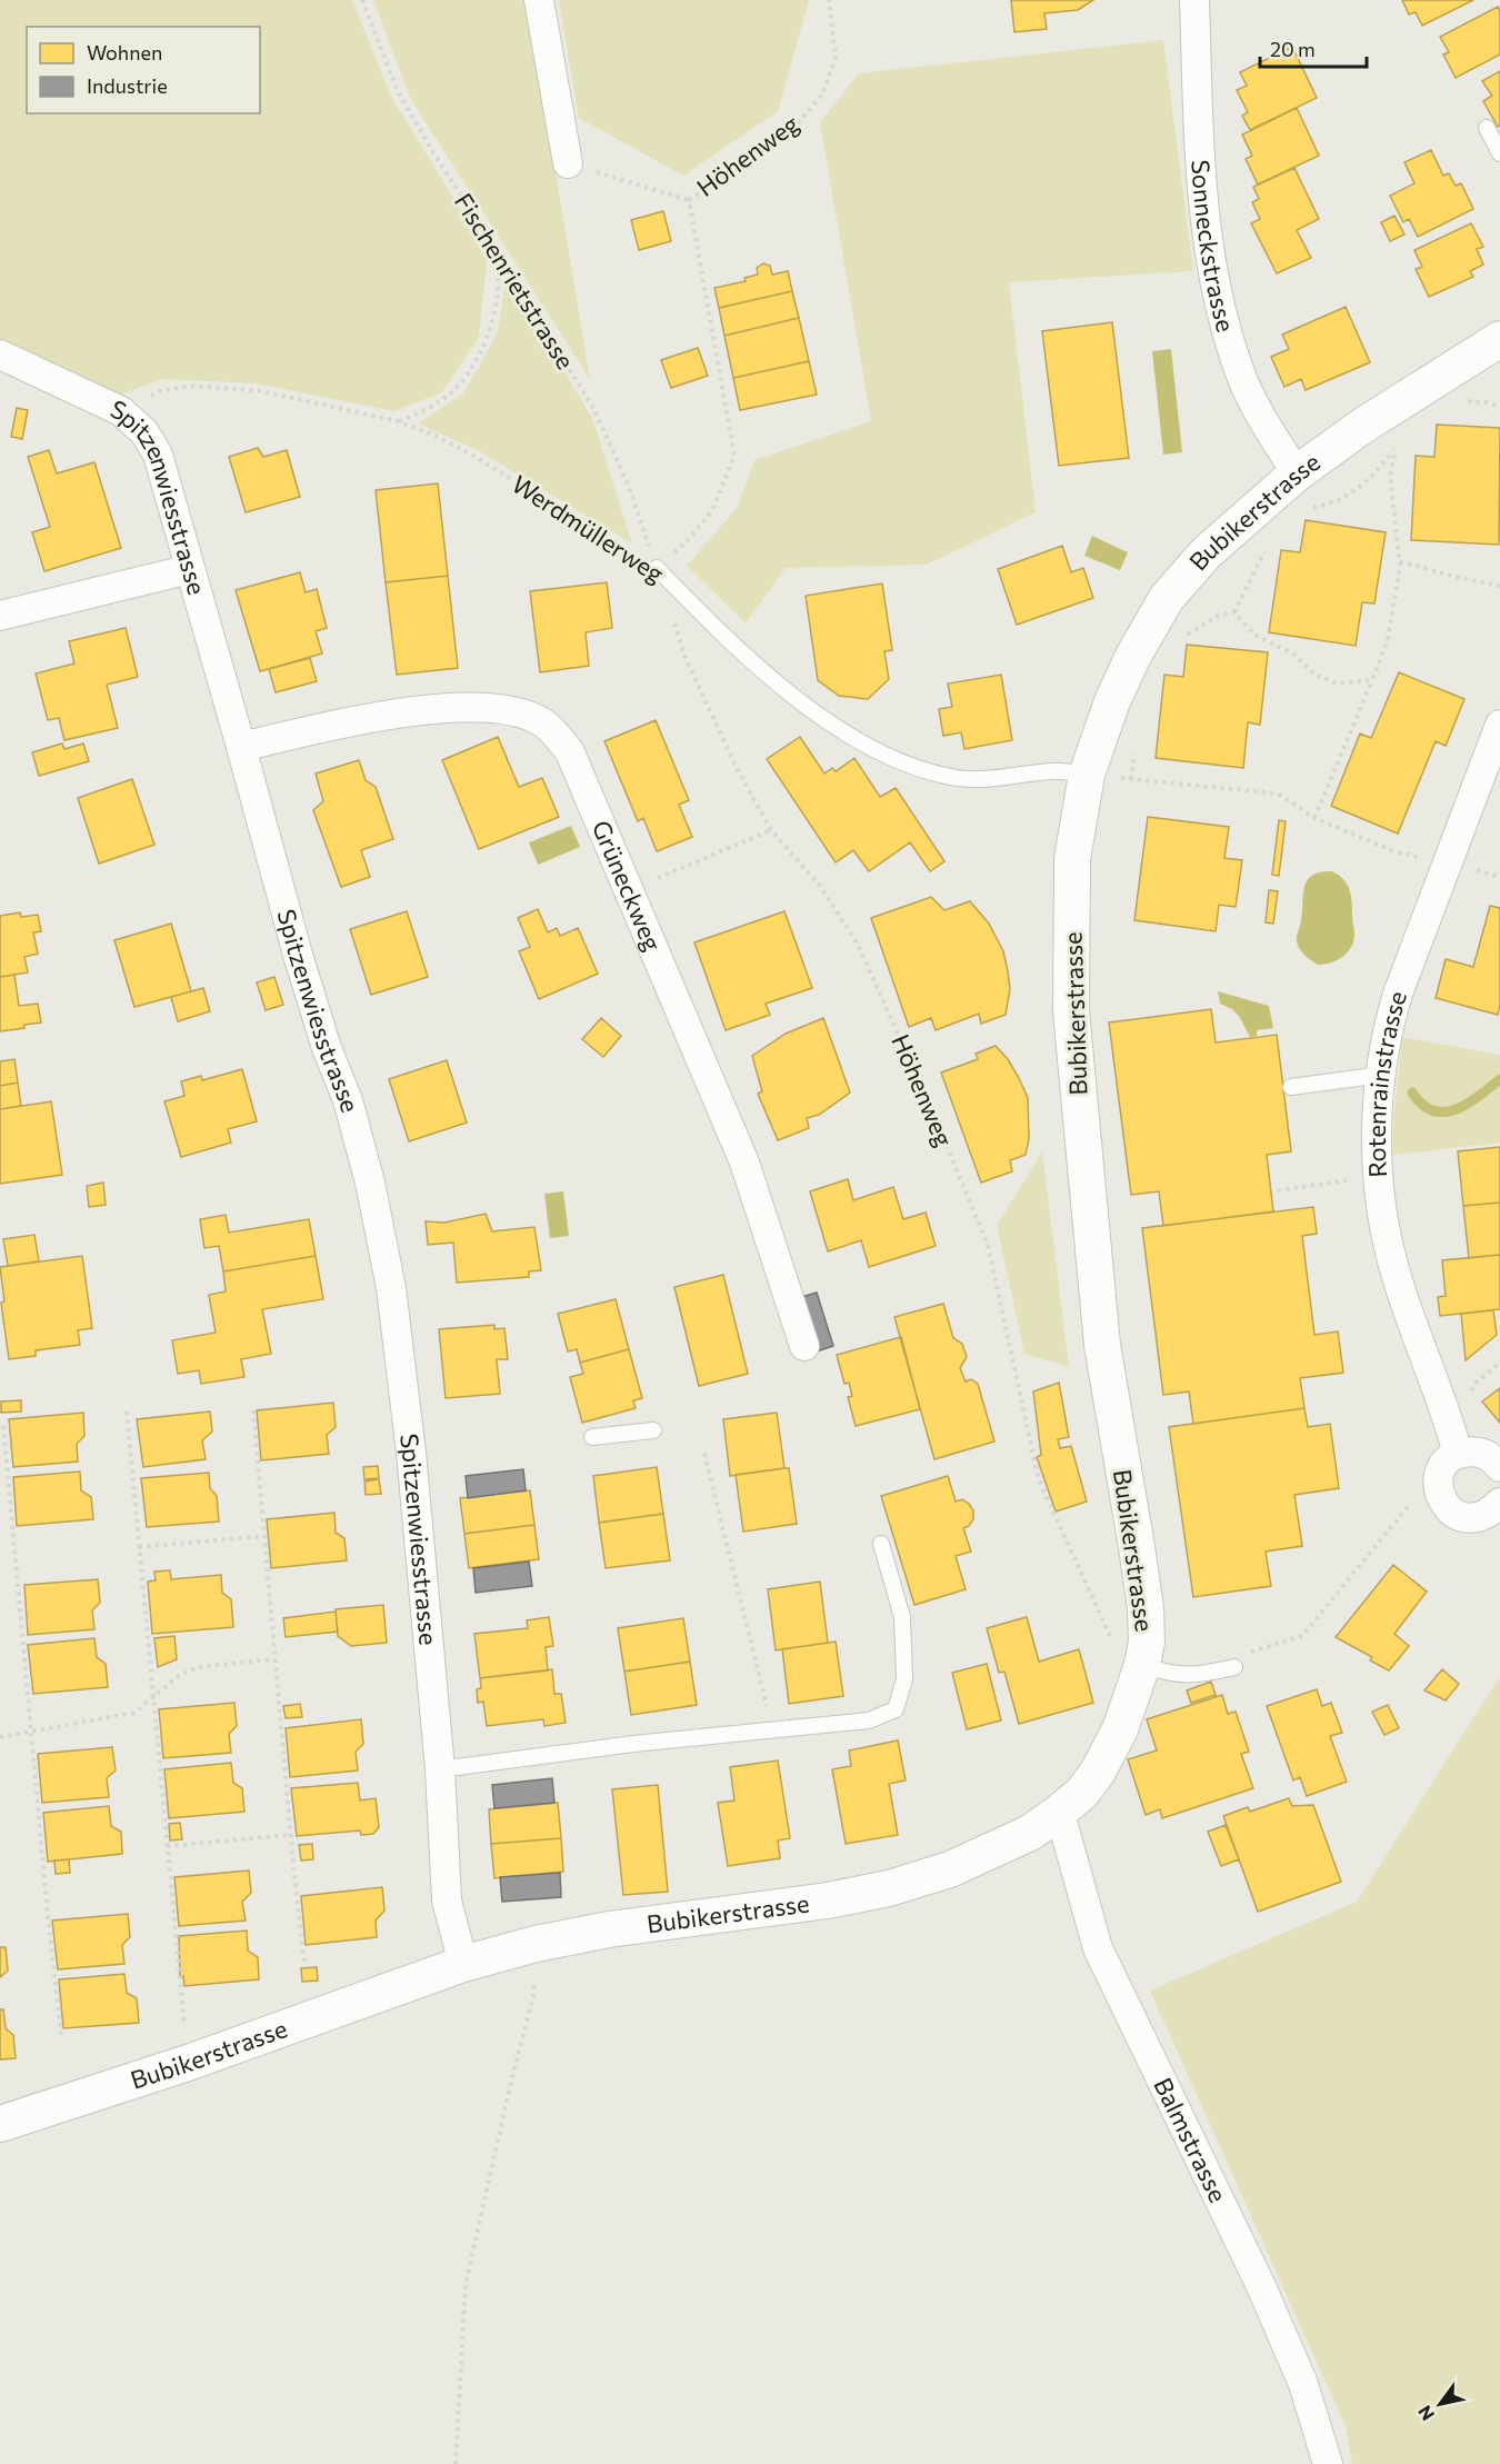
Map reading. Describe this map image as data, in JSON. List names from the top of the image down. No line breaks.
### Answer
{"streets":{"street":["Sonneckstrasse","Spitzenwiesstrasse","Bubikerstrasse","Grüneckweg","Rotenrainstrasse","Balmstrasse"],"lane":["Werdmüllerweg"],"path":["Höhenweg","Fischenrietstrasse"]},"crossings":[["Höhenweg","Fischenrietstrasse"],["Höhenweg","Bubikerstrasse"],["Höhenweg","Werdmüllerweg"],["Sonneckstrasse","Bubikerstrasse"],["Fischenrietstrasse","Werdmüllerweg"],["Spitzenwiesstrasse","Bubikerstrasse"],["Spitzenwiesstrasse","Grüneckweg"],["Bubikerstrasse","Werdmüllerweg"],["Bubikerstrasse","Balmstrasse"]],"legend":["Wohnen","Industrie"],"scale_bar":"20 m","north":"bottom left"}
